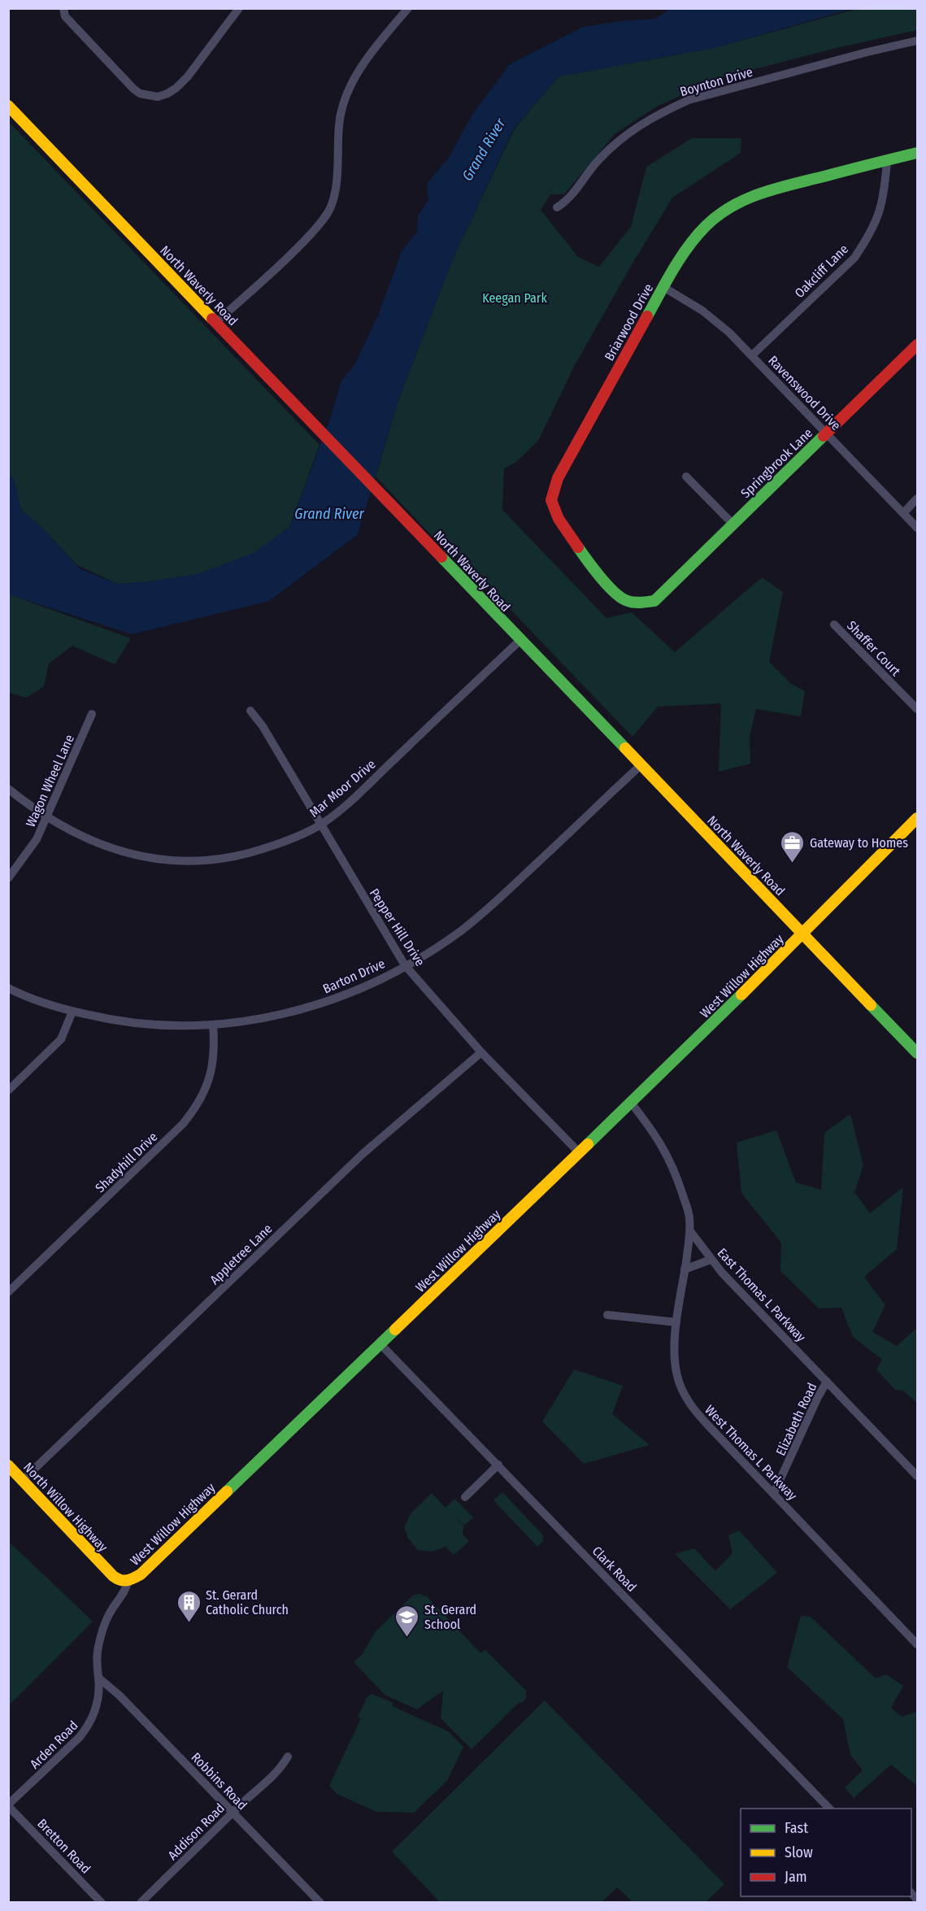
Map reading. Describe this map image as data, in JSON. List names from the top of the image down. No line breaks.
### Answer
{"streets":{"street":["Boynton Drive","Oakcliff Lane","North Waverly Road","Briarwood Drive","Ravenswood Drive","Springbrook Lane","Shaffer Court","Wagon Wheel Lane","Mar Moor Drive","Pepper Hill Drive","Barton Drive","West Willow Highway","Shadyhill Drive","Appletree Lane","East Thomas L Parkway","Elizabeth Road","West Thomas L Parkway","North Willow Highway","Clark Road","Arden Road","Robbins Road","Addison Road","Bretton Road"]},"crossings":[["Oakcliff Lane","Briarwood Drive"],["Oakcliff Lane","Ravenswood Drive"],["North Waverly Road","Mar Moor Drive"],["North Waverly Road","Barton Drive"],["North Waverly Road","West Willow Highway"],["Briarwood Drive","Ravenswood Drive"],["Briarwood Drive","Springbrook Lane"],["Ravenswood Drive","Springbrook Lane"],["Wagon Wheel Lane","Mar Moor Drive"],["Mar Moor Drive","Pepper Hill Drive"],["Pepper Hill Drive","Barton Drive"],["Pepper Hill Drive","West Willow Highway"],["Pepper Hill Drive","Appletree Lane"],["Barton Drive","Shadyhill Drive"],["West Willow Highway","East Thomas L Parkway"],["West Willow Highway","North Willow Highway"],["West Willow Highway","Clark Road"],["West Willow Highway","Arden Road"],["Appletree Lane","North Willow Highway"],["East Thomas L Parkway","Elizabeth Road"],["East Thomas L Parkway","West Thomas L Parkway"],["Elizabeth Road","West Thomas L Parkway"],["North Willow Highway","Arden Road"],["Arden Road","Robbins Road"],["Arden Road","Bretton Road"],["Robbins Road","Addison Road"]],"water":["Grand River"],"parks":["Keegan Park"],"places":{"office":["Gateway to Homes"],"building":["St. Gerard Catholic Church"],"school or university":["St. Gerard School"]},"legend":["Fast","Slow","Jam"]}
